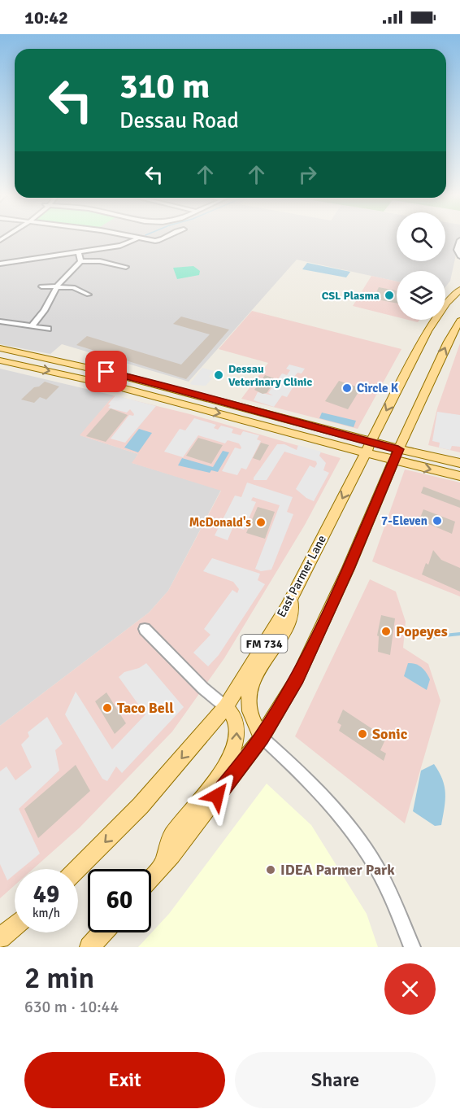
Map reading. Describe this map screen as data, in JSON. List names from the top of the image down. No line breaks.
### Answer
{"streets":{"main road":["East Parmer Lane","FM 734"]},"places":["CSL Plasma","Dessau Veterinary Clinic","Circle K","7-Eleven","McDonald's","Popeyes","Taco Bell","Sonic","IDEA Parmer Park"],"page":{"status":"10:42","turn":["310 m","Dessau Road"],"speed":"49 km/h","limit":"60","heading":["2 min","630 m · 10:44"],"buttons":["Exit","Share"]}}
